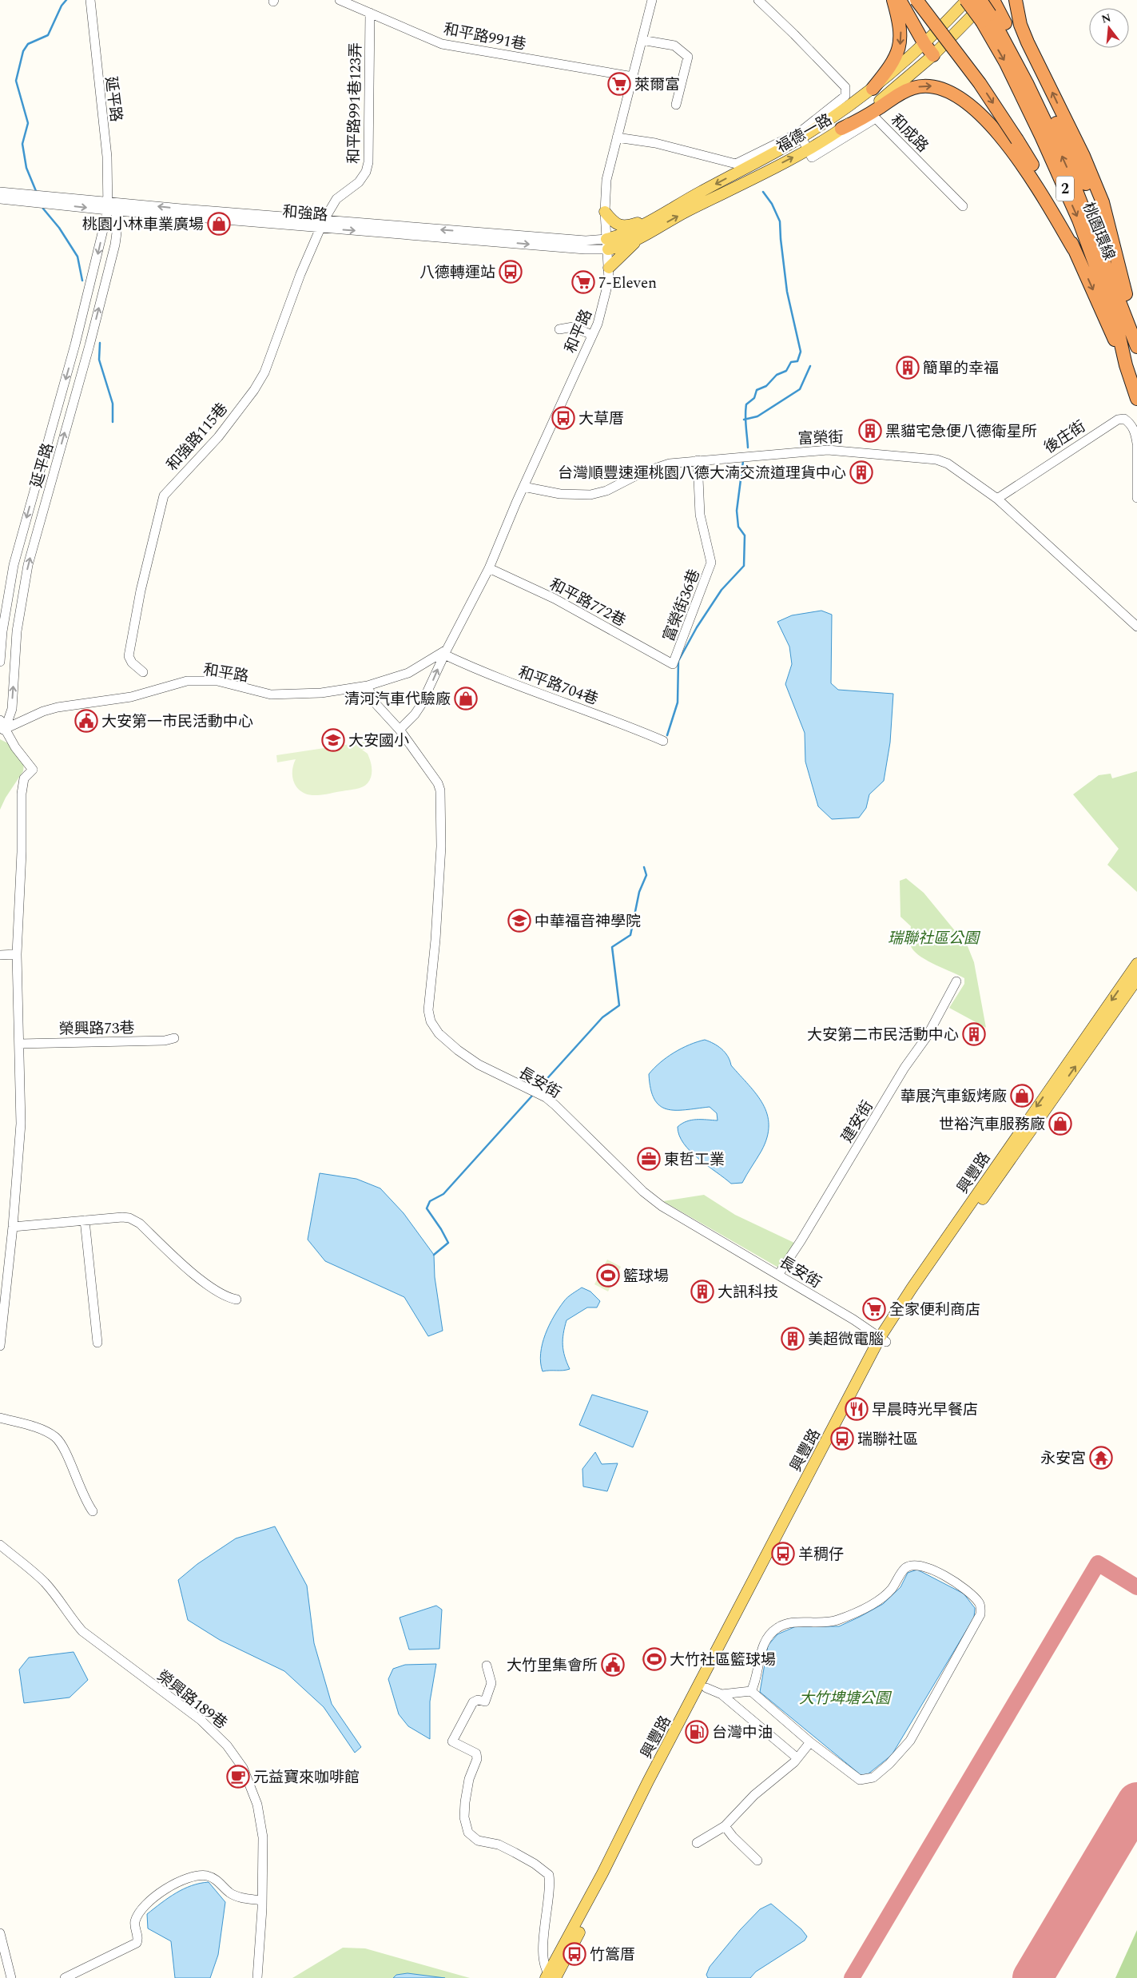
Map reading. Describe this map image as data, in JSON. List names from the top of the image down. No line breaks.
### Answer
{"streets":{"highway":["2","桃園環線"],"main road":["福德一路","興豐路"],"street":["和平路991巷","延平路","和平路991巷123弄","和成路","和強路","和平路","和強路115巷","後庄街","富榮街","和平路772巷","富榮街36巷","和平路704巷","榮興路73巷","長安街","建安街","榮興路189巷"]},"crossings":[["和平路991巷","和平路991巷123弄"],["和平路991巷","和平路"],["延平路","和強路"],["延平路","和平路"],["和平路991巷123弄","和強路"],["和平路991巷123弄","和強路115巷"],["福德一路","和成路"],["福德一路","和強路"],["福德一路","桃園環線"],["福德一路","和平路"],["和強路","和平路"],["和強路","和強路115巷"],["和平路","富榮街"],["和平路","和平路772巷"],["和平路","和平路704巷"],["和平路","長安街"],["後庄街","富榮街"],["富榮街","富榮街36巷"],["和平路772巷","富榮街36巷"],["長安街","建安街"],["長安街","興豐路"]],"parks":["瑞聯社區公園","大竹埤塘公園"],"places":{"supermarket":["萊爾富","7-Eleven","全家便利商店"],"shop":["桃園小林車業廣場","清河汽車代驗廠","華展汽車鈑烤廠","世裕汽車服務廠"],"bus stop":["八德轉運站","大草厝","瑞聯社區","羊稠仔","竹篙厝"],"building":["簡單的幸福","黑貓宅急便八德衛星所","台灣順豐速運桃園八德大湳交流道理貨中心","大安第二市民活動中心","大訊科技","美超微電腦"],"public building":["大安第一市民活動中心","大竹里集會所"],"school or university":["大安國小","中華福音神學院"],"office":["東哲工業"],"sports":["籃球場","大竹社區籃球場"],"restaurant":["早晨時光早餐店"],"temple":["永安宮"],"fuel station":["台灣中油"],"cafe":["元益寶來咖啡館"]},"north":"top"}
